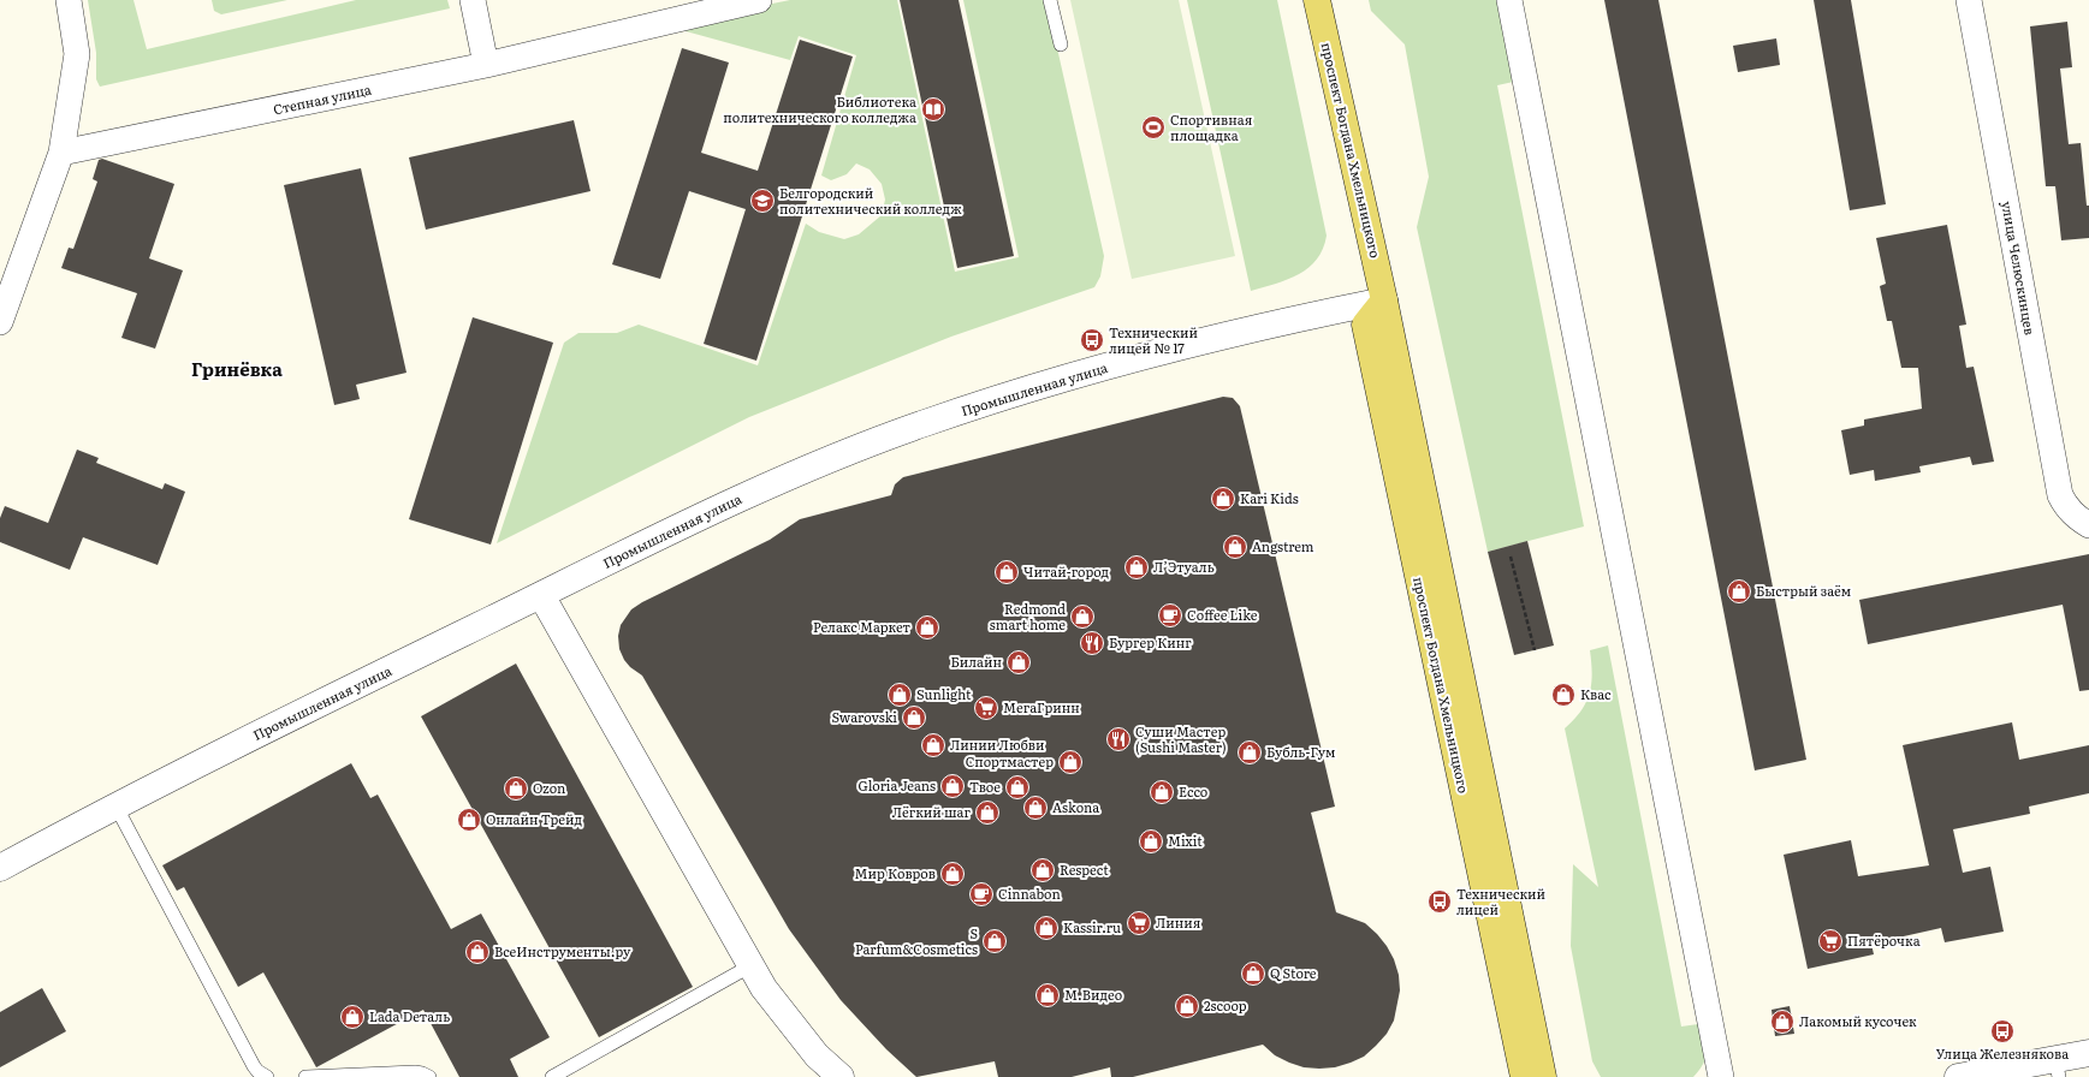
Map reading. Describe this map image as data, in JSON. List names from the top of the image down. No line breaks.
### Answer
{"streets":{"main road":["проспект Богдана Хмельницкого"],"street":["Степная улица","улица Челюскинцев","Промышленная улица"]},"crossings":[["проспект Богдана Хмельницкого","Промышленная улица"]],"districts":["Гринёвка"],"places":{"library":["Библиотека политехнического колледжа"],"sports":["Спортивная площадка"],"school or university":["Белгородский политехнический колледж"],"bus stop":["Технический лицей № 17","Технический лицей","Улица Железнякова"],"shop":["Kari Kids","Angstrem","Л’Этуаль","Читай-город","Быстрый заём","Redmond smart home","Релакс Маркет","Билайн","Sunlight","Квас","Swarovski","Линии Любви","Бубль-Гум","Спортмастер","Gloria Jeans","Твое","Ozon","Ecco","Askona","Лёгкий шаг","Онлайн Трейд","Mixit","Respect","Мир Ковров","Kassir.ru","S Parfum&Cosmetics","ВсеИнструменты.ру","Q Store","М.Видео","2scoop","Lada Dеталь","Лакомый кусочек"],"cafe":["Coffee Like","Cinnabon"],"restaurant":["Бургер Кинг","Суши Мастер (Sushi Master)"],"supermarket":["МегаГринн","Линия","Пятёрочка"]}}
